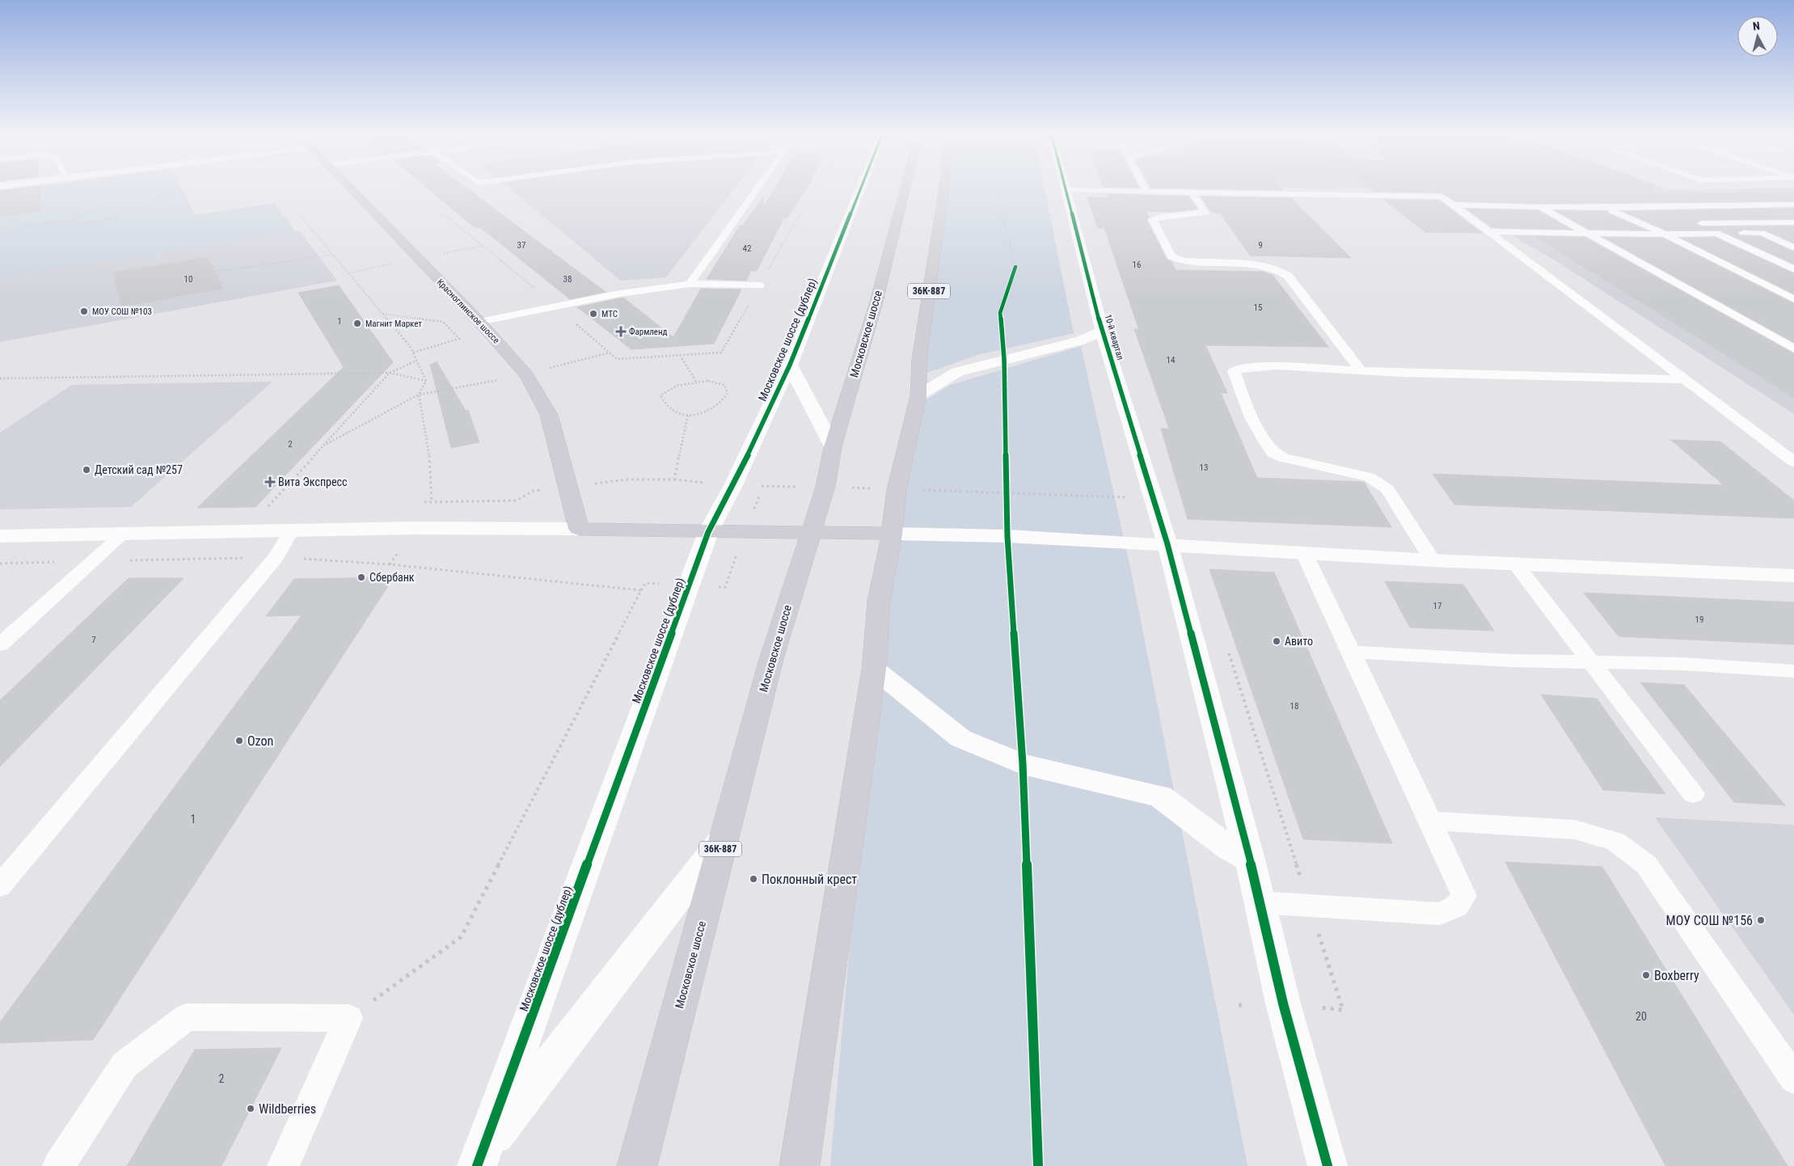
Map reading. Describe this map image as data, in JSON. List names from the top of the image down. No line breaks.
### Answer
{"streets":{"main road":["36К-887","Красноглинское шоссе","Московское шоссе"],"street":["10-й квартал","Московское шоссе (дублер)"]},"places":{"other":["МОУ СОШ №103","МТС","Магнит Маркет","Детский сад №257","Сбербанк","Авито","Ozon","Поклонный крест","МОУ СОШ №156","Boxberry","Wildberries"],"health":["Фармленд","Вита Экспресс"]},"house_numbers":["37","9","42","16","10","38","15","1","14","2","13","17","19","7","18","1","20","2"],"north":"top"}
